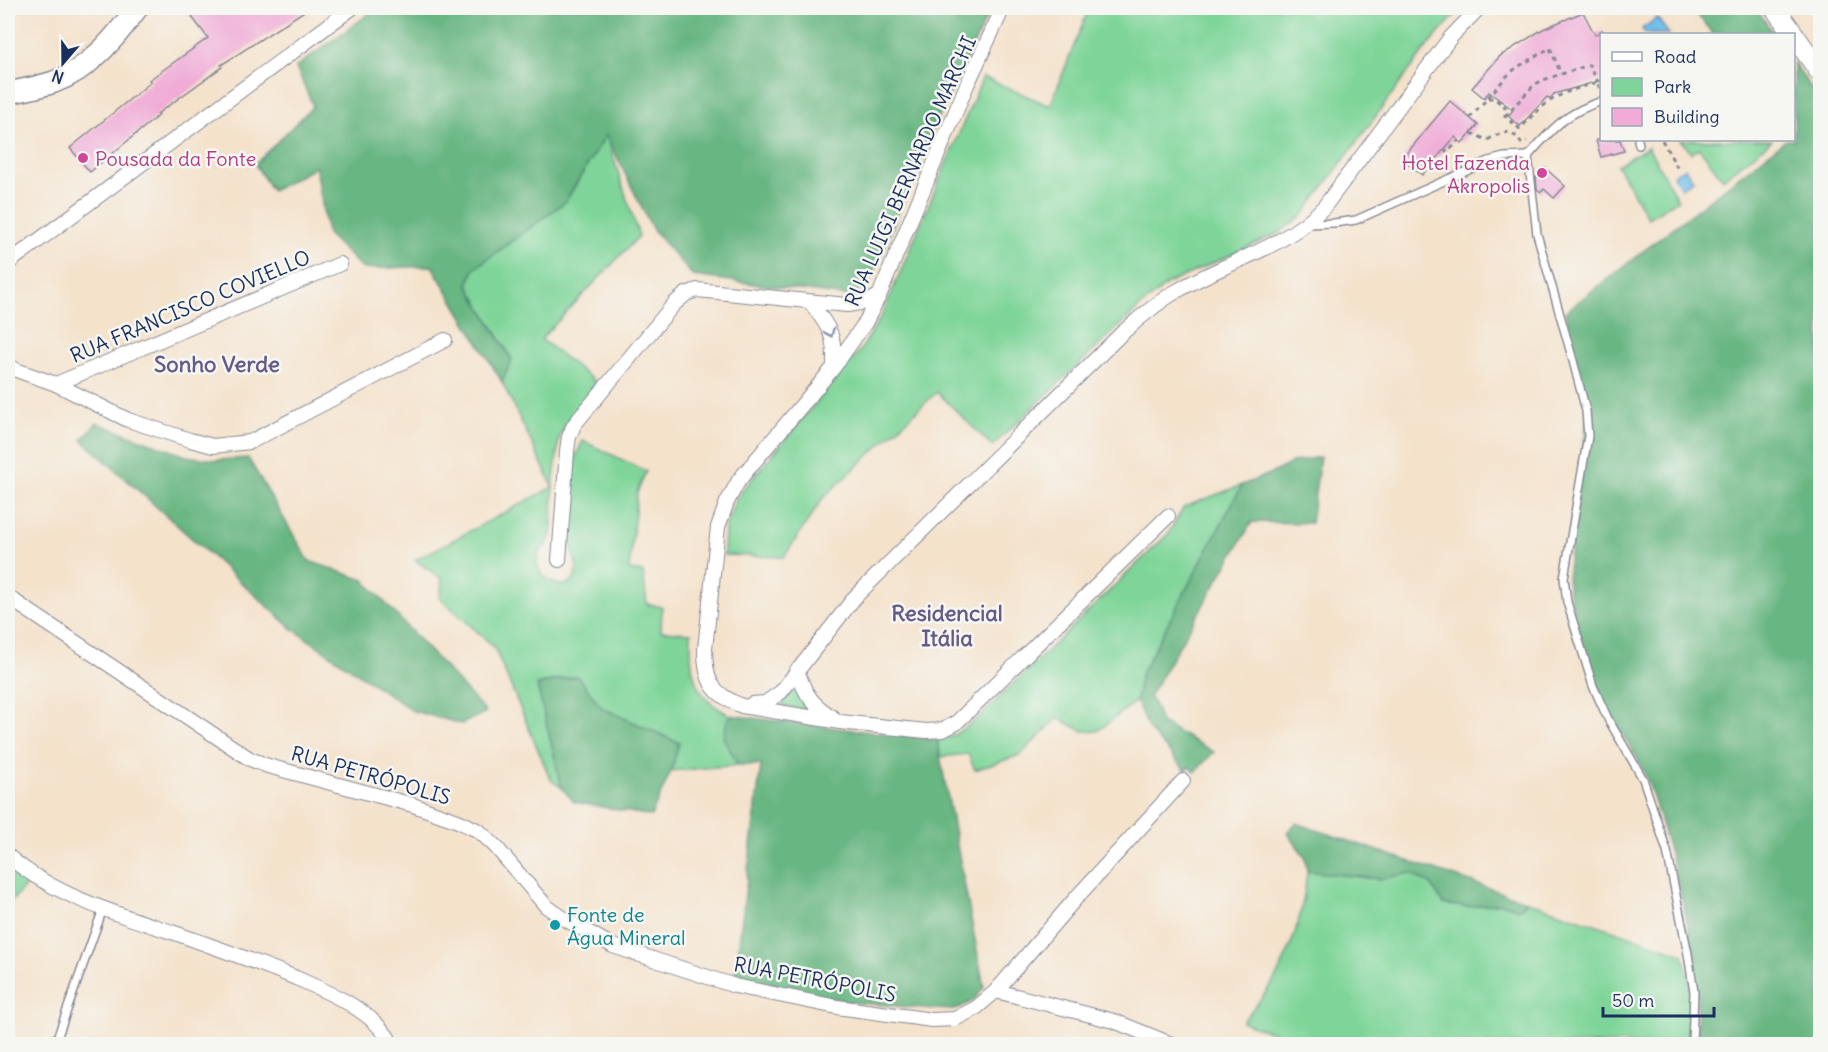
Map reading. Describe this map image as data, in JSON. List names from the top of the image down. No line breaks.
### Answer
{"streets":{"street":["RUA LUIGI BERNARDO MARCHI","RUA FRANCISCO COVIELLO","RUA PETRÓPOLIS"]},"districts":["Sonho Verde","Residencial Itália"],"places":["Pousada da Fonte","Hotel Fazenda Akropolis","Fonte de Água Mineral"],"legend":["Road","Park","Building"],"scale_bar":"50 m","north":"bottom"}
